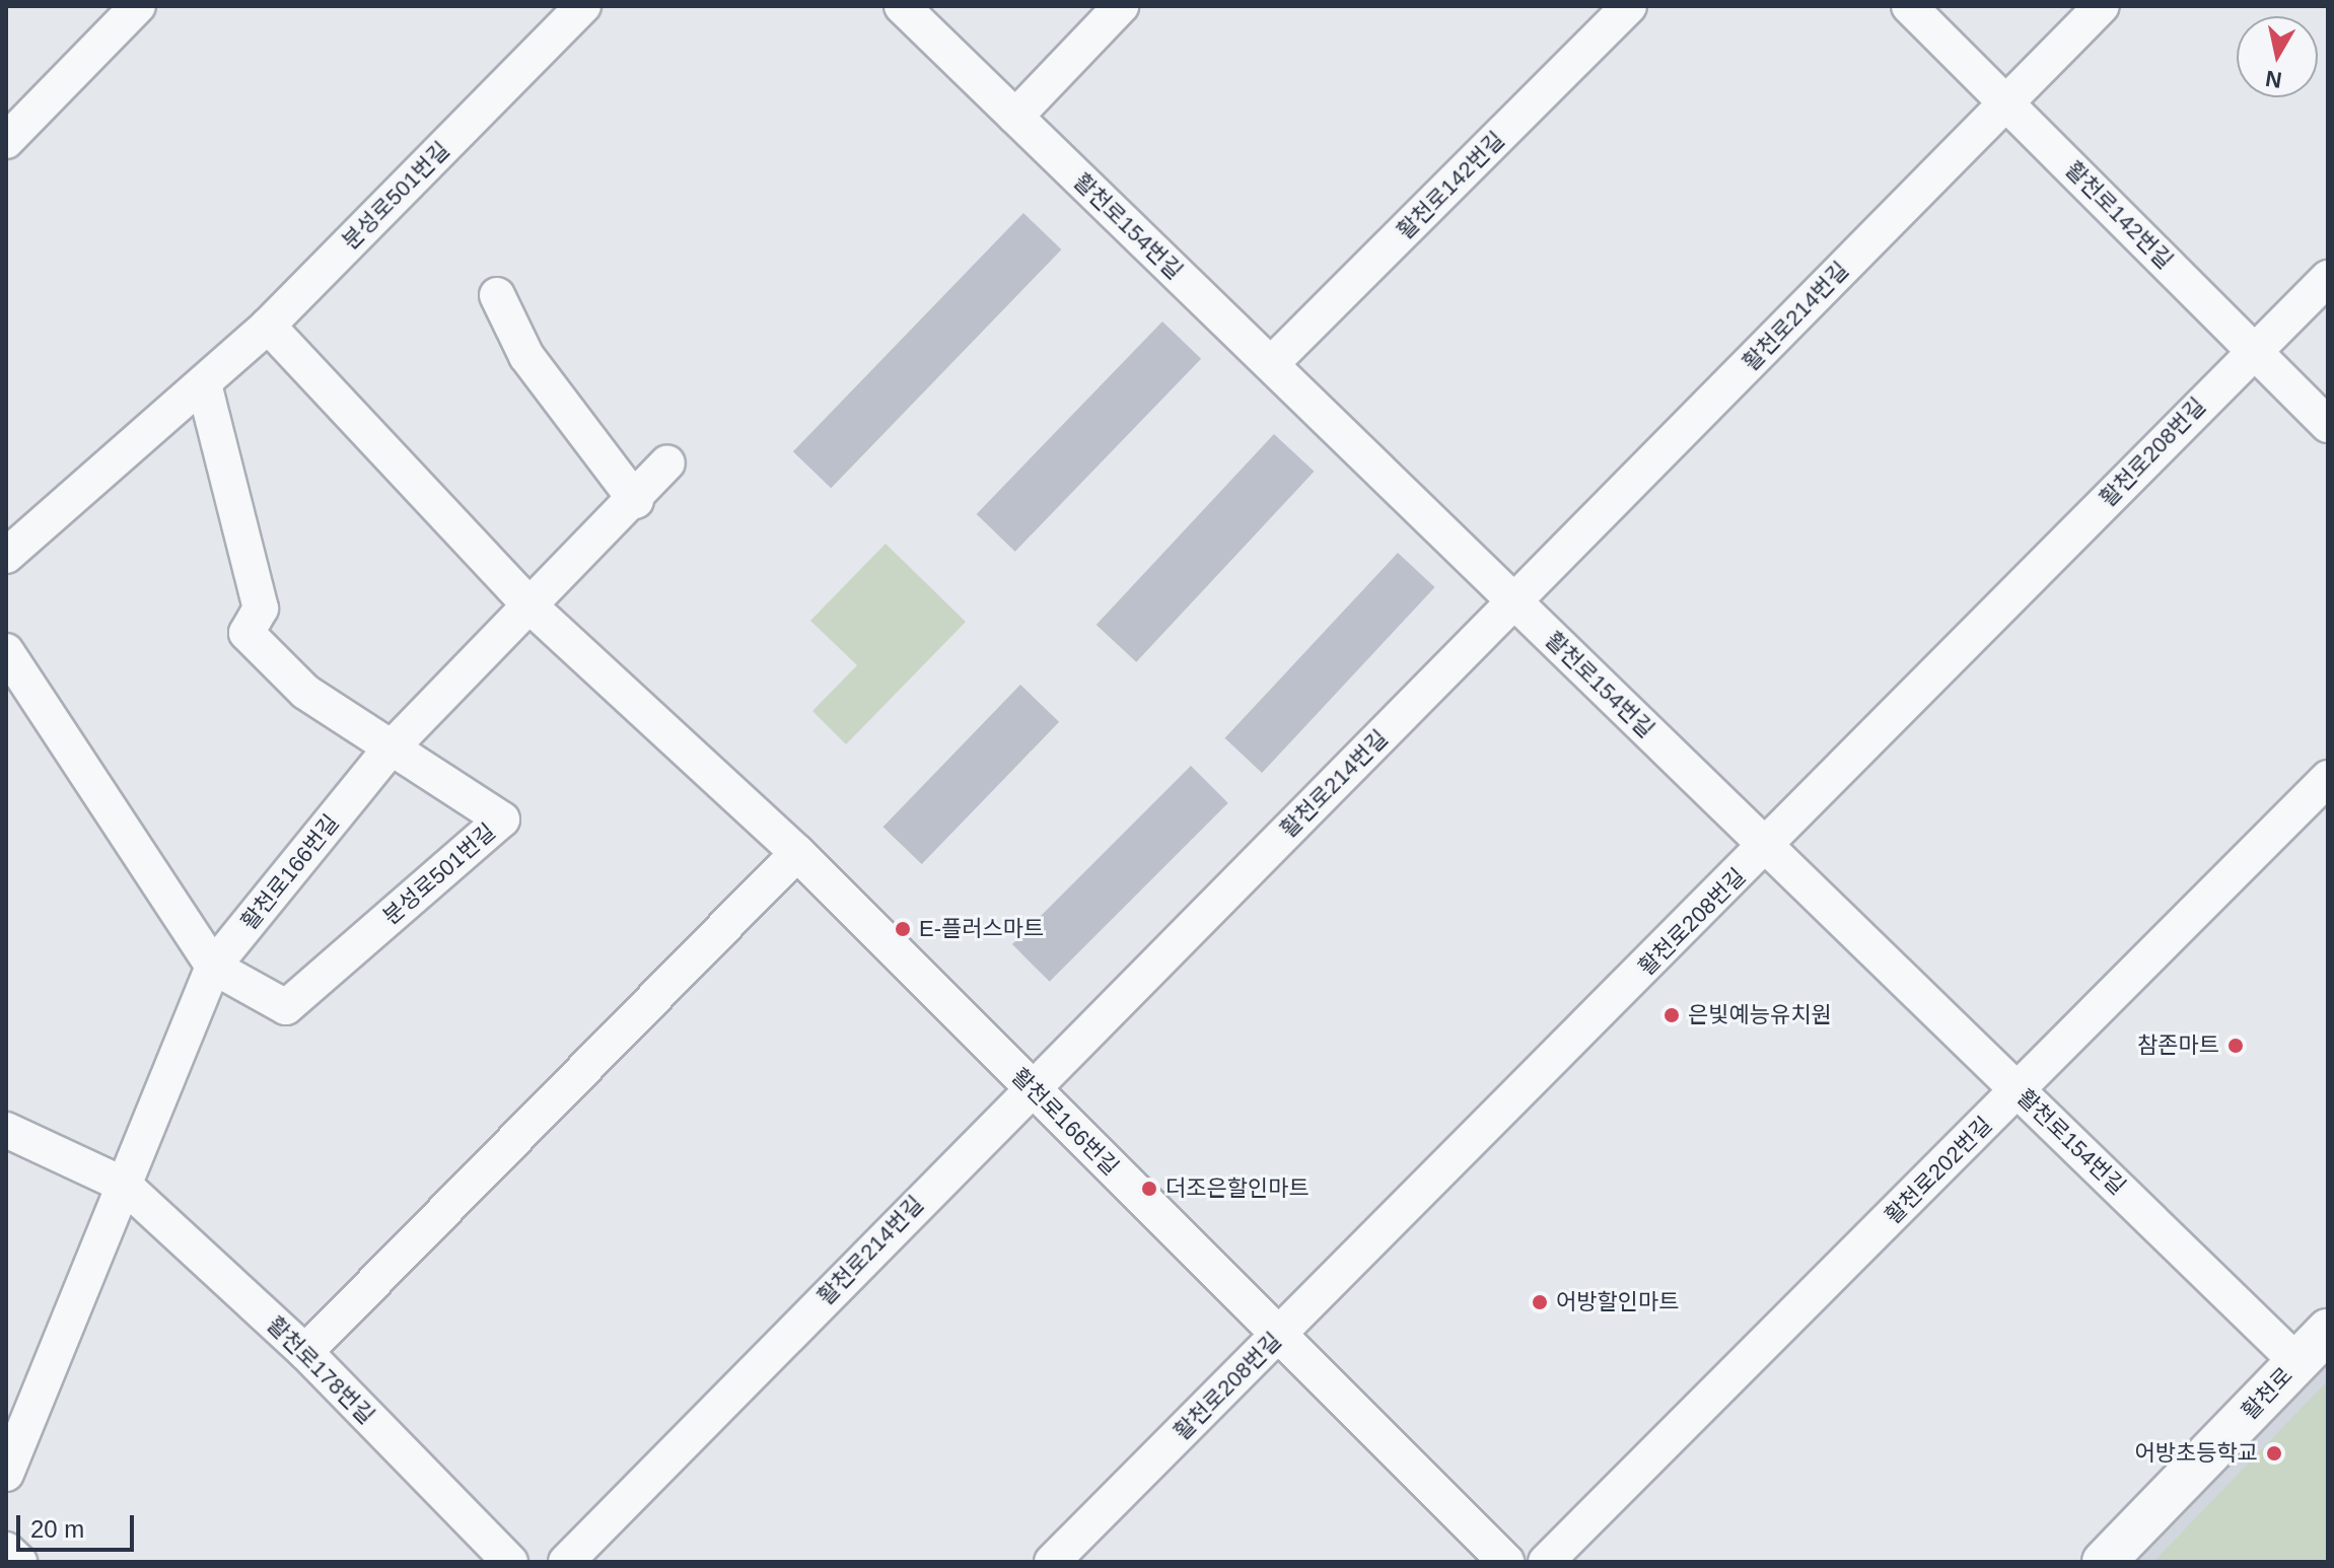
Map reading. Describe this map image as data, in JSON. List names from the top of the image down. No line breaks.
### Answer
{"streets":{"street":["활천로142번길","분성로501번길","활천로154번길","활천로214번길","활천로208번길","활천로166번길","활천로202번길","활천로178번길","활천로"]},"crossings":[["활천로142번길","활천로154번길"],["활천로142번길","활천로214번길"],["활천로142번길","활천로208번길"],["분성로501번길","활천로166번길"],["활천로154번길","활천로214번길"],["활천로154번길","활천로208번길"],["활천로154번길","활천로202번길"],["활천로154번길","활천로"],["활천로214번길","활천로166번길"],["활천로208번길","활천로166번길"],["활천로166번길","활천로178번길"]],"places":["E-플러스마트","은빛예능유치원","참존마트","더조은할인마트","어방할인마트","어방초등학교"],"scale_bar":"20 m","north":"bottom"}
